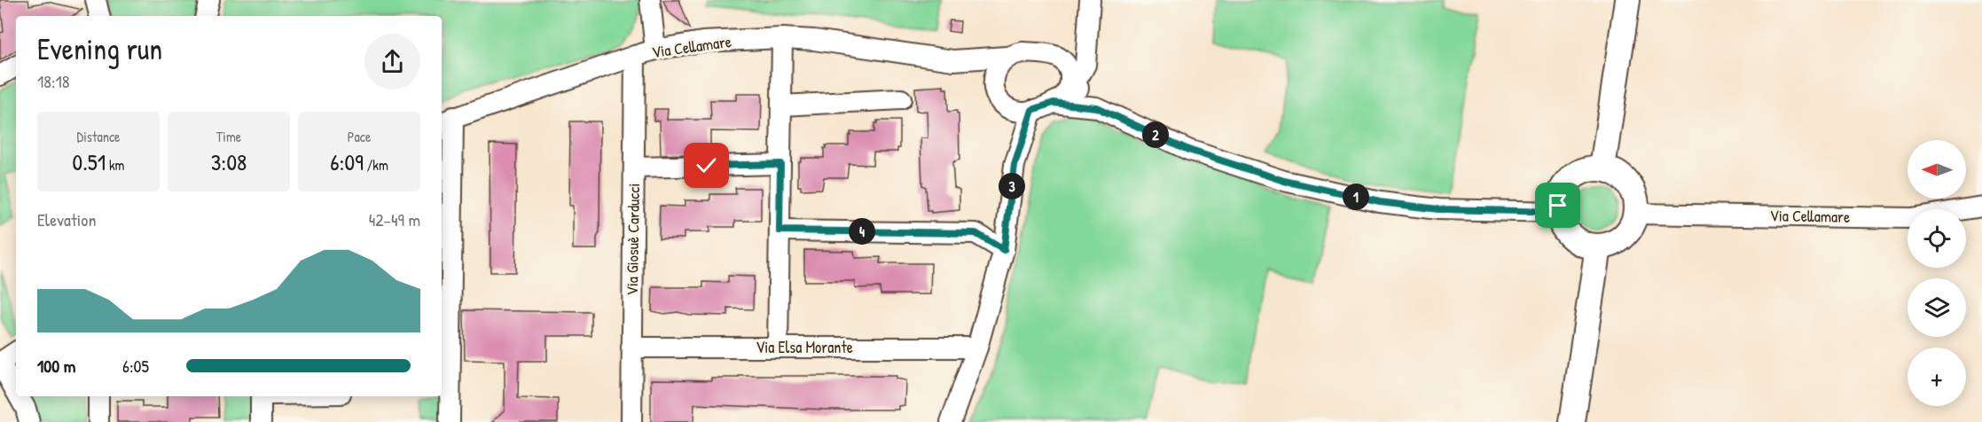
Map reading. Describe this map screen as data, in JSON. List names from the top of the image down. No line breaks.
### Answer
{"streets":{"street":["Via Cellamare","Via Giosuè Carducci","Via Elsa Morante"]},"crossings":[["Via Cellamare","Via Giosuè Carducci"],["Via Giosuè Carducci","Via Elsa Morante"]],"north":"left","page":{"heading":["Evening run","18:18"],"stats":[["Distance","0.51 km"],["Time","3:08"],["Pace","6:09 /km"]],"pins":["2","3","1","4"],"map_buttons":"+","chart":["Elevation","42–49 m"],"list":[{"name":"100 m","note":"6:05"}]}}
